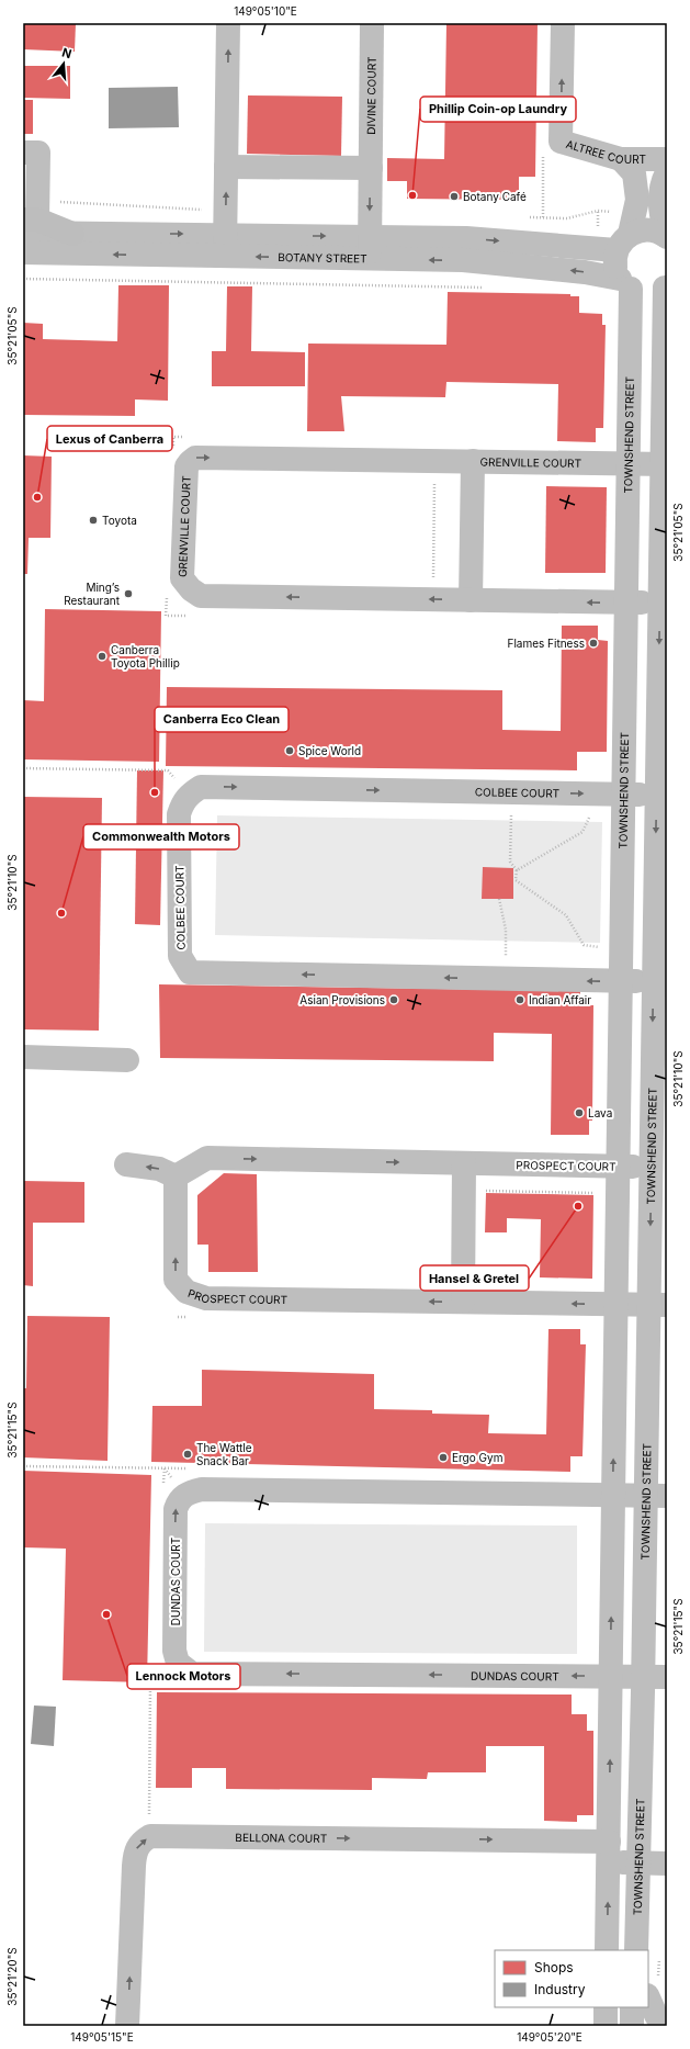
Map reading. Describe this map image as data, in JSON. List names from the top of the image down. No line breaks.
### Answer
{"streets":{"street":["DIVINE COURT","ALTREE COURT","BOTANY STREET","TOWNSHEND STREET","GRENVILLE COURT","COLBEE COURT","PROSPECT COURT","DUNDAS COURT","BELLONA COURT"]},"crossings":[["DIVINE COURT","BOTANY STREET"],["BOTANY STREET","TOWNSHEND STREET"],["TOWNSHEND STREET","GRENVILLE COURT"],["TOWNSHEND STREET","COLBEE COURT"],["TOWNSHEND STREET","PROSPECT COURT"],["TOWNSHEND STREET","DUNDAS COURT"],["TOWNSHEND STREET","BELLONA COURT"]],"one_way":["ALTREE COURT","BELLONA COURT"],"places":["Phillip Coin-op Laundry","Botany Café","Lexus of Canberra","Toyota","Ming’s Restaurant","Flames Fitness","Canberra Toyota Phillip","Spice World","Canberra Eco Clean","Commonwealth Motors","Asian Provisions","Indian Affair","Lava","Hansel & Gretel","The Wattle Snack Bar","Ergo Gym","Lennock Motors"],"legend":["Shops","Industry"],"north":"top","coordinates":["149°05'10\"E","35°21'05\"S","35°21'10\"S","35°21'15\"S","35°21'20\"S","149°05'15\"E","149°05'20\"E"]}
